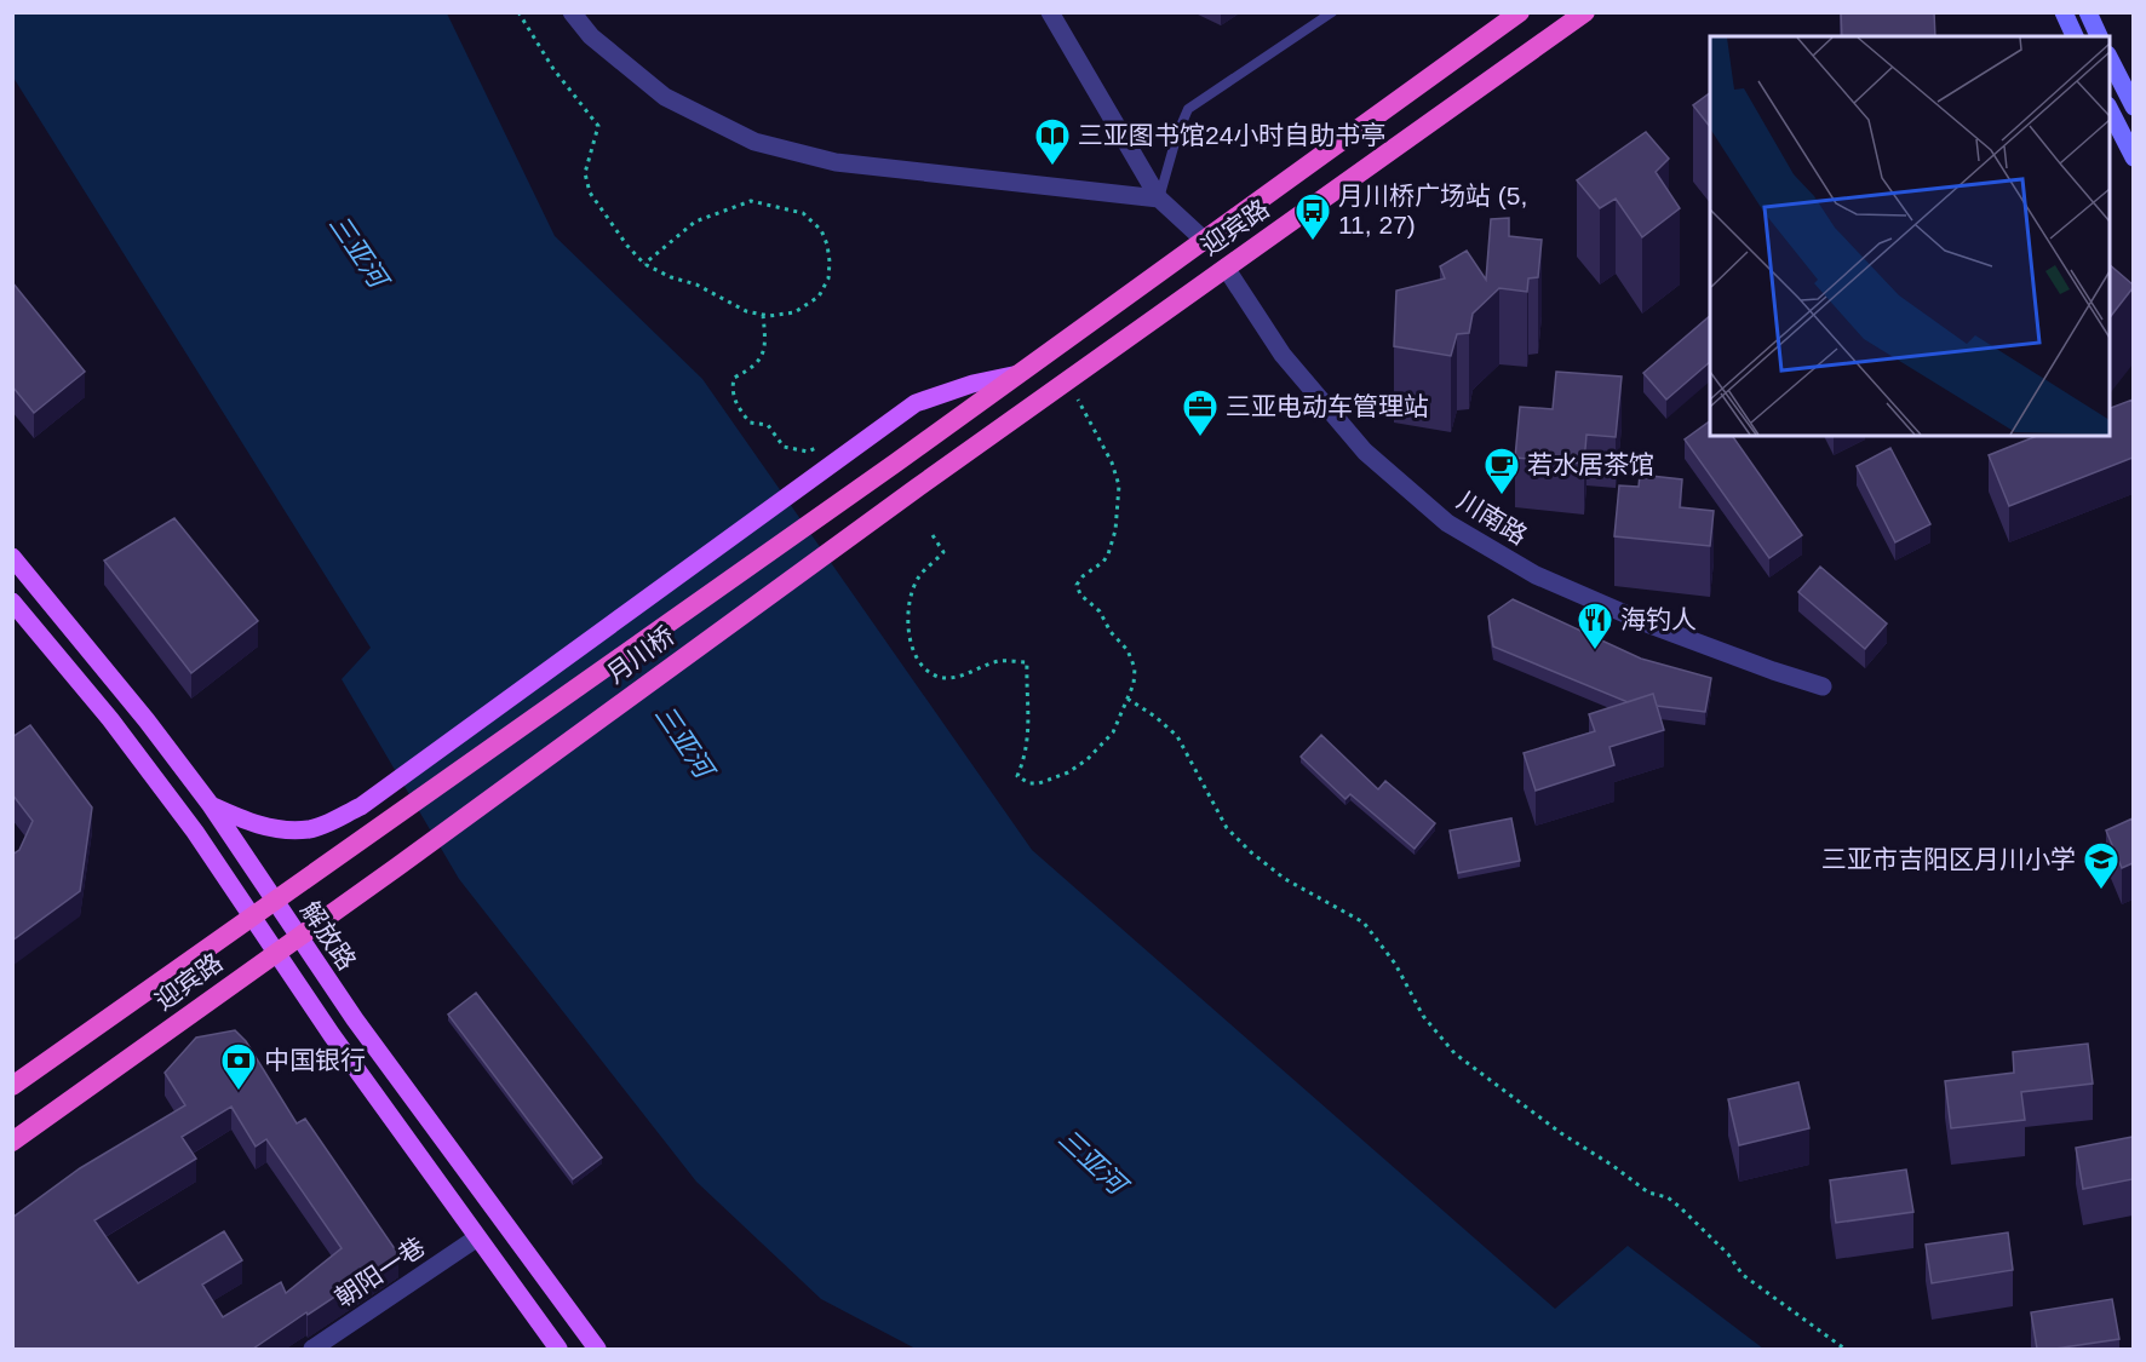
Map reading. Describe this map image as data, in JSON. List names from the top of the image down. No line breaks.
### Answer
{"streets":{"highway":["迎宾路","月川桥"],"main road":["解放路"],"street":["川南路","朝阳一巷"]},"crossings":[["迎宾路","川南路"],["迎宾路","月川桥"],["迎宾路","解放路"],["解放路","朝阳一巷"]],"water":["三亚河"],"places":{"library":["三亚图书馆24小时自助书亭"],"bus stop":["月川桥广场站 (5, 11, 27)"],"office":["三亚电动车管理站"],"cafe":["若水居茶馆"],"restaurant":["海钓人"],"school or university":["三亚市吉阳区月川小学"],"bank":["中国银行"]}}
